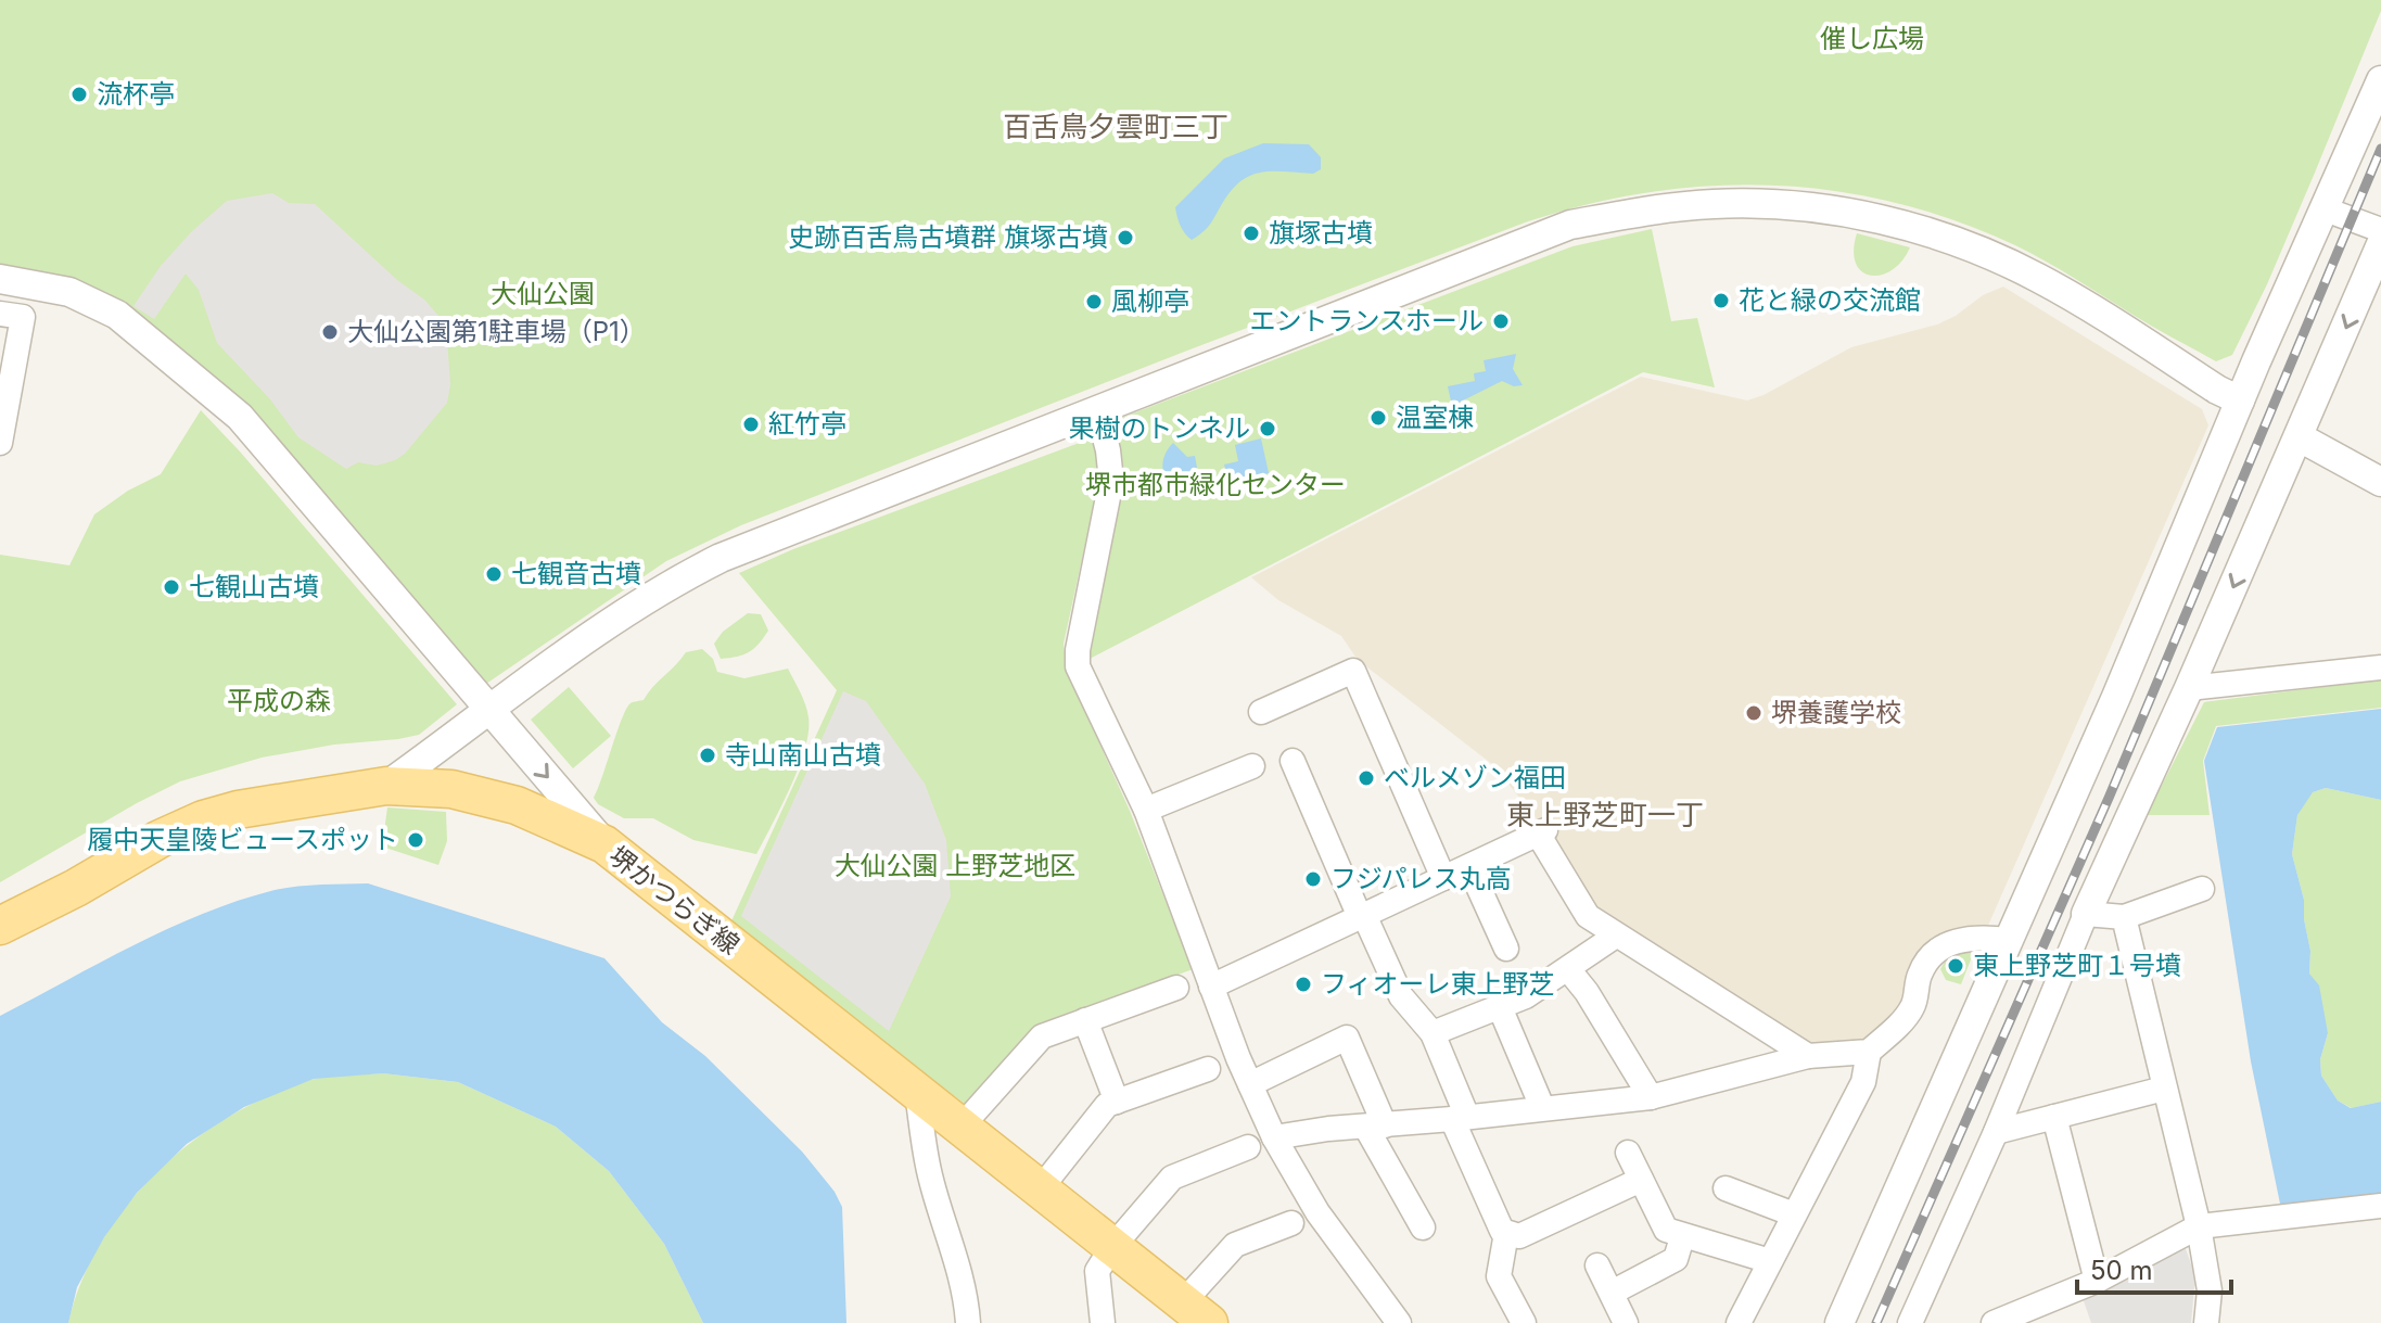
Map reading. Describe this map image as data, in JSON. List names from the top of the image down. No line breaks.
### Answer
{"streets":{"main road":["堺かつらぎ線"]},"districts":["百舌鳥夕雲町三丁","東上野芝町一丁"],"parks":["催し広場","大仙公園","堺市都市緑化センター","平成の森","大仙公園 上野芝地区"],"places":["流杯亭","旗塚古墳","史跡百舌鳥古墳群 旗塚古墳","花と緑の交流館","風柳亭","エントランスホール","大仙公園第1駐車場（P1）","温室棟","紅竹亭","果樹のトンネル","七観音古墳","七観山古墳","堺養護学校","寺山南山古墳","ベルメゾン福田","履中天皇陵ビュースポット","フジパレス丸高","東上野芝町１号墳","フィオーレ東上野芝"],"scale_bar":"50 m"}
